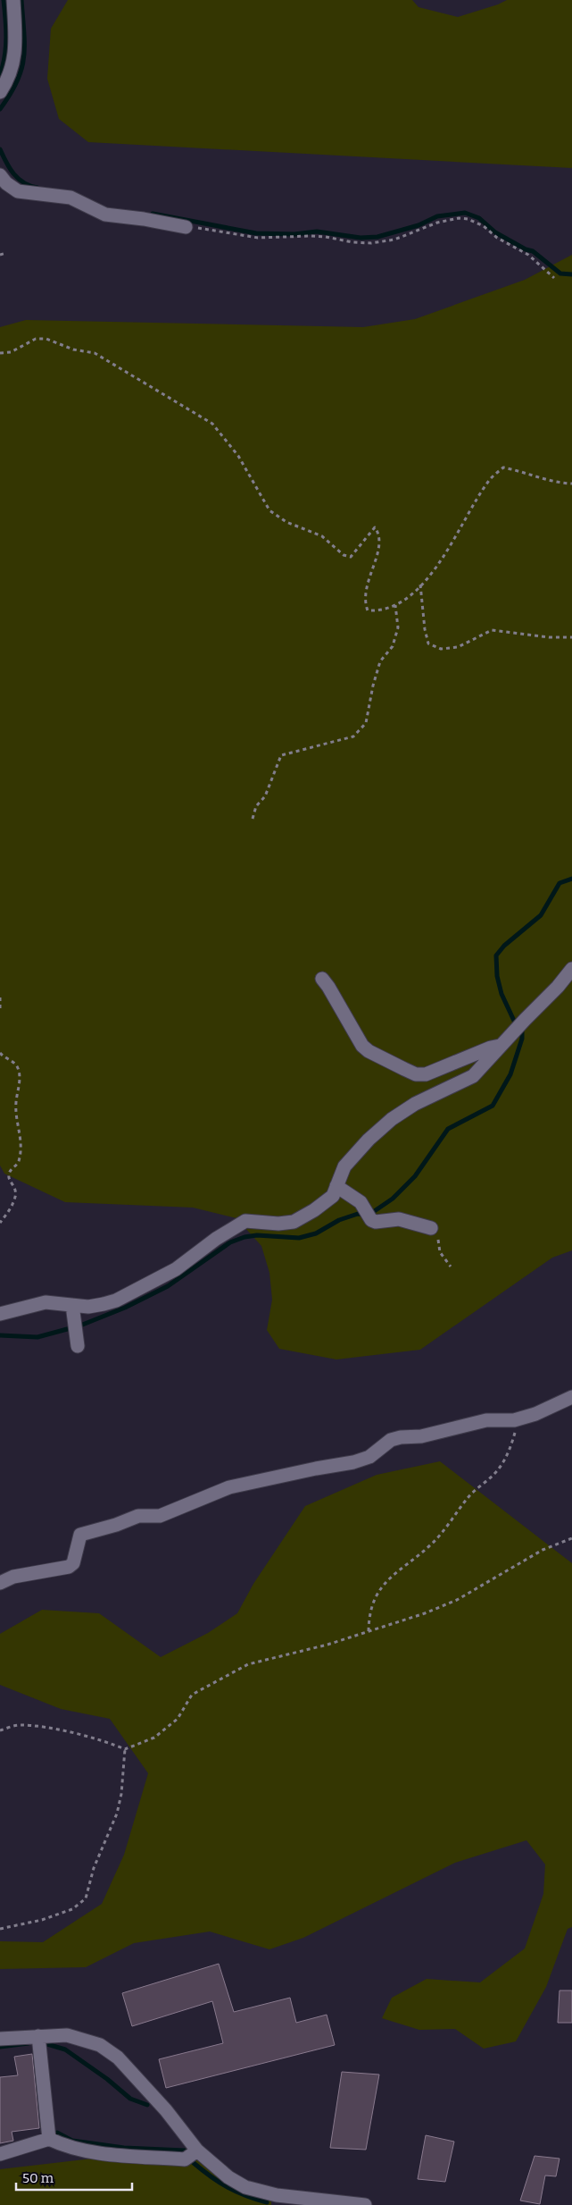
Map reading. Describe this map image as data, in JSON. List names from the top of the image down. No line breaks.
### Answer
{"scale_bar":"50 m"}
